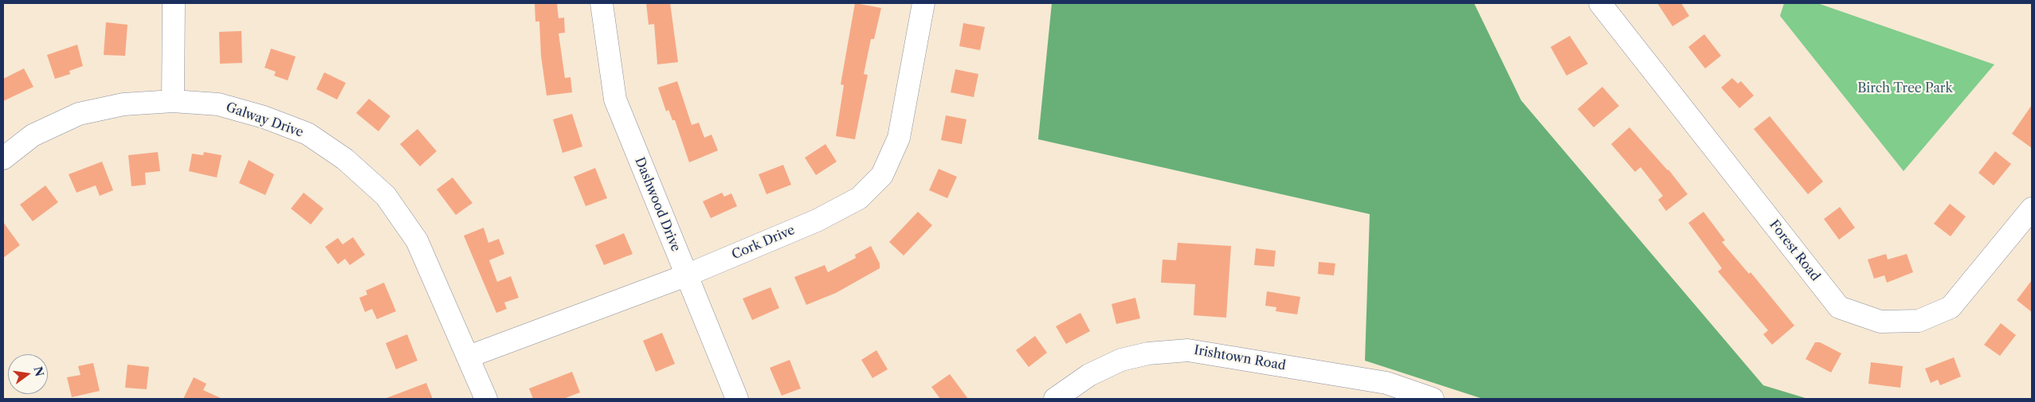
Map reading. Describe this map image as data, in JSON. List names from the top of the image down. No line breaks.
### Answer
{"streets":{"street":["Galway Drive","Dashwood Drive","Cork Drive","Forest Road","Irishtown Road"]},"crossings":[["Galway Drive","Cork Drive"],["Dashwood Drive","Cork Drive"]],"parks":["Birch Tree Park"],"north":"right"}
